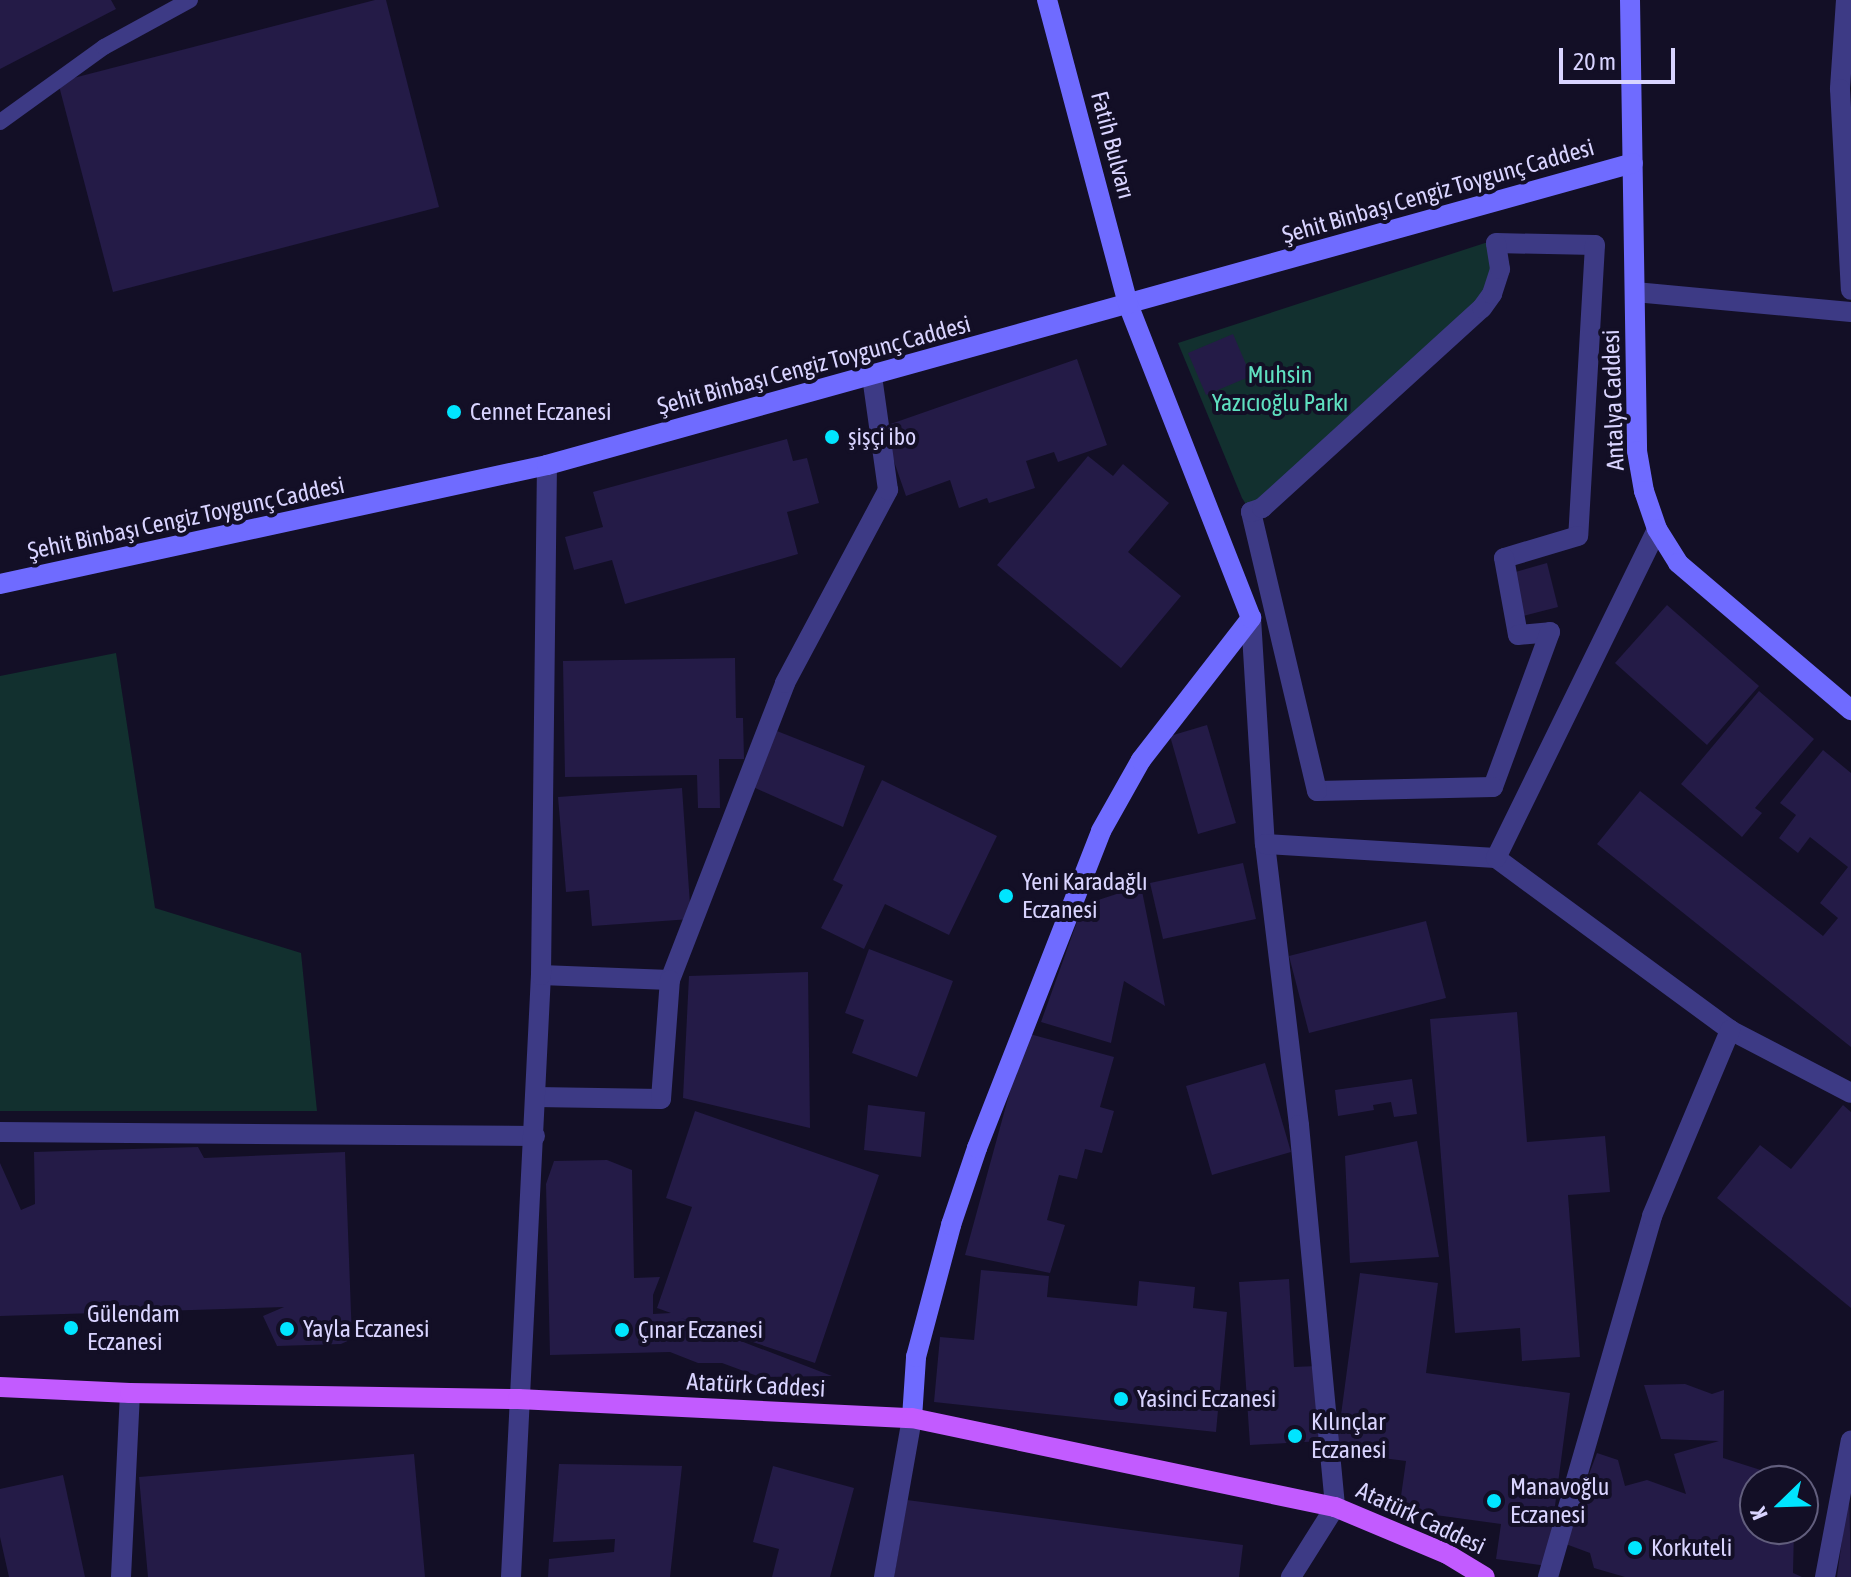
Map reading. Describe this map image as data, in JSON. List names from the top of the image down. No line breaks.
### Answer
{"streets":{"main road":["Fatih Bulvarı","Şehit Binbaşı Cengiz Toygunç Caddesi","Antalya Caddesi","Atatürk Caddesi"]},"crossings":[["Fatih Bulvarı","Şehit Binbaşı Cengiz Toygunç Caddesi"],["Şehit Binbaşı Cengiz Toygunç Caddesi","Antalya Caddesi"]],"parks":["Muhsin Yazıcıoğlu Parkı"],"places":["Cennet Eczanesi","şişçi ibo","Yeni Karadağlı Eczanesi","Gülendam Eczanesi","Yayla Eczanesi","Çınar Eczanesi","Yasinci Eczanesi","Kılınçlar Eczanesi","Manavoğlu Eczanesi","Korkuteli"],"scale_bar":"20 m","north":"bottom left"}
